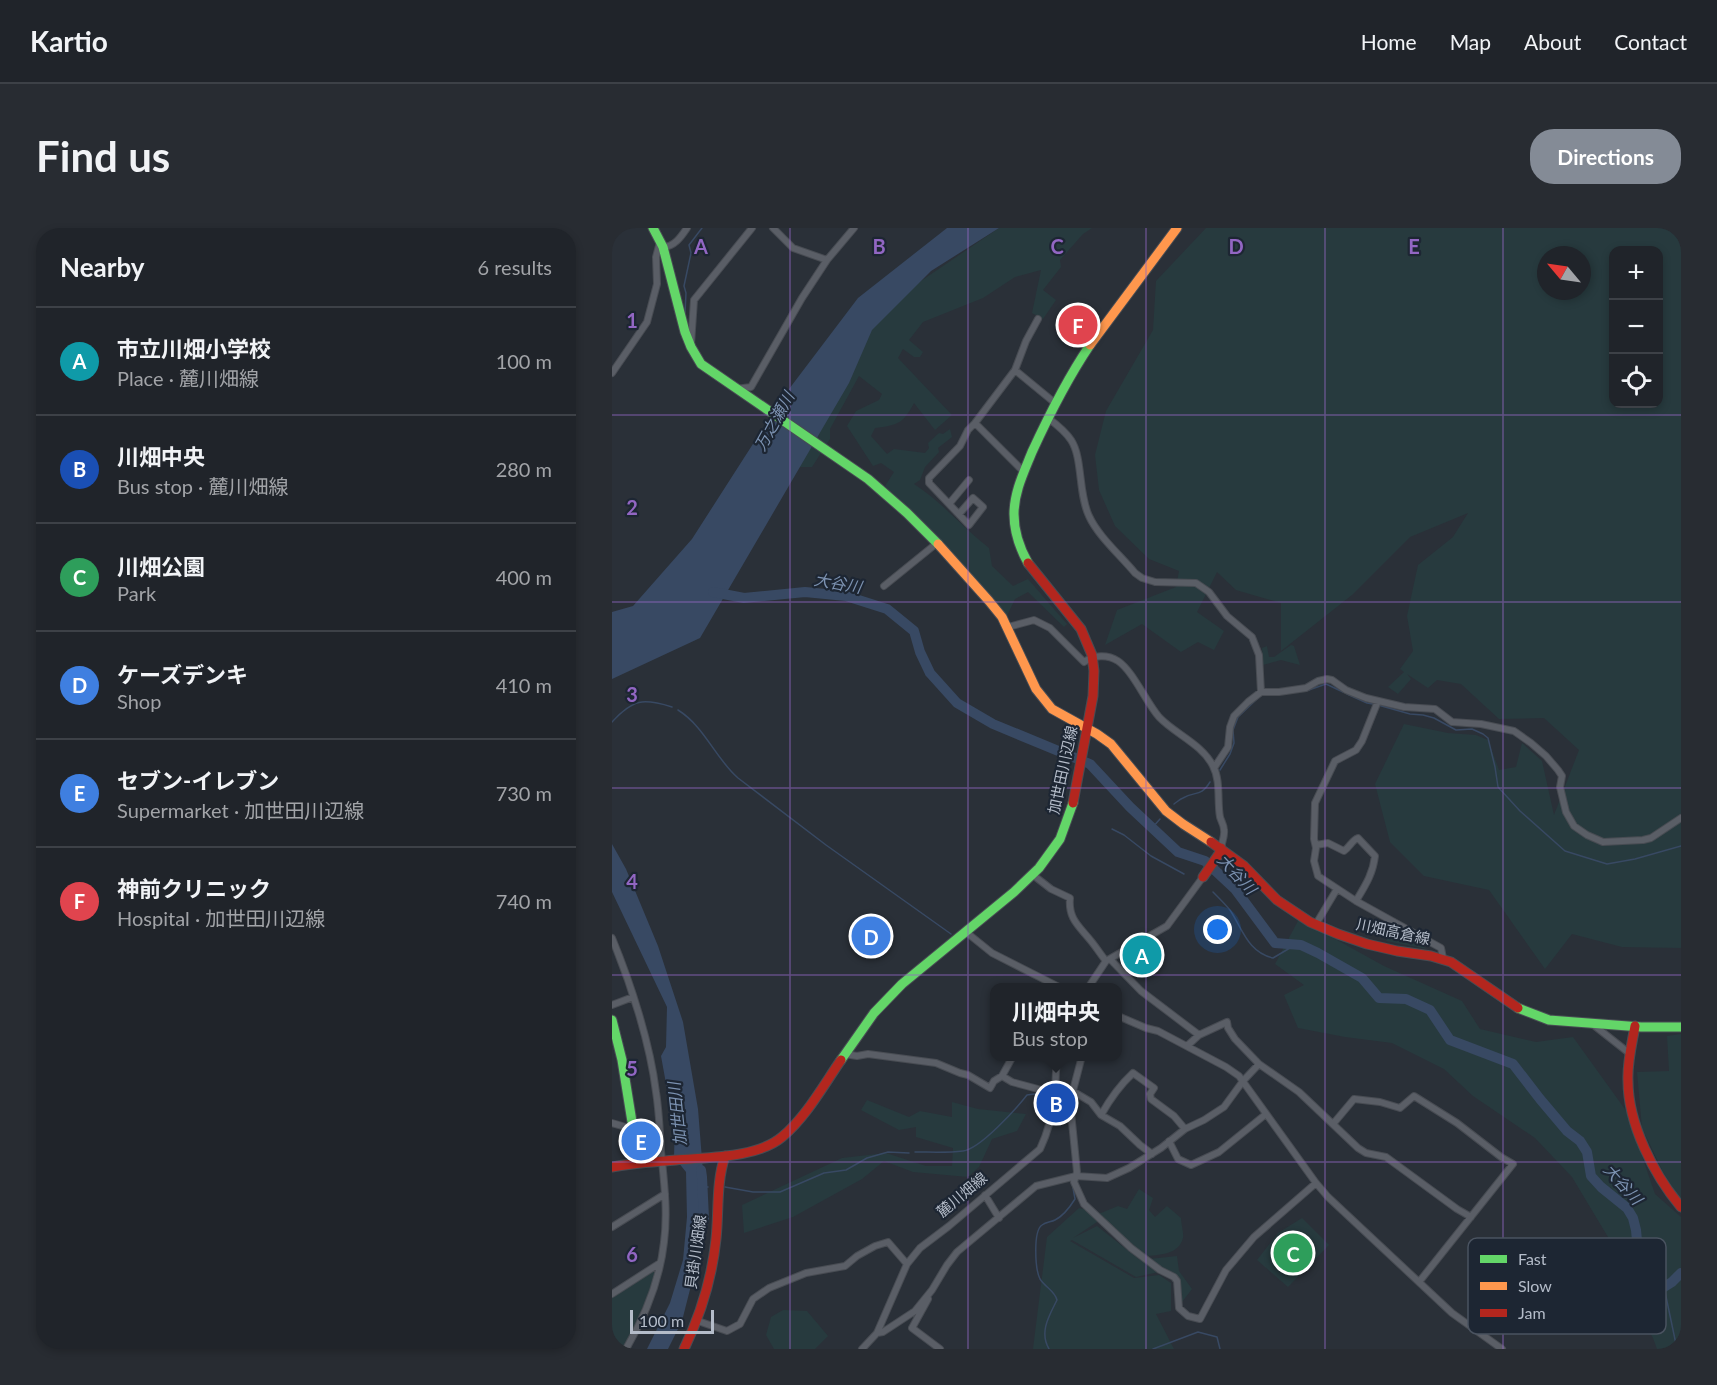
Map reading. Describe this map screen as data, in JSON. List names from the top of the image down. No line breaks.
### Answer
{"streets":{"street":["加世田川辺線","川畑高倉線","麓川畑線","貝掛川畑線"]},"crossings":[["加世田川辺線","川畑高倉線"],["加世田川辺線","貝掛川畑線"]],"water":["万之瀬川","大谷川","加世田川"],"legend":["Fast","Slow","Jam"],"scale_bar":"100 m","north":"top left","page":{"header":"Kartio","nav":["Home","Map","About","Contact"],"buttons":"Directions","title":"Find us","heading":["Nearby","6 results"],"map_buttons":["+","−"],"pins":["F","D","A","B","E","C"],"list":[{"mark":"A","name":"市立川畑小学校","note":"Place · 麓川畑線","value":"100 m"},{"mark":"B","name":"川畑中央","note":"Bus stop · 麓川畑線","value":"280 m"},{"mark":"C","name":"川畑公園","note":"Park","value":"400 m"},{"mark":"D","name":"ケーズデンキ","note":"Shop","value":"410 m"},{"mark":"E","name":"セブン-イレブン","note":"Supermarket · 加世田川辺線","value":"730 m"},{"mark":"F","name":"神前クリニック","note":"Hospital · 加世田川辺線","value":"740 m"}],"popup":["川畑中央","Bus stop"],"scale":"100 m"},"grid":{"columns":["A","B","C","D","E"],"rows":["1","2","3","4","5","6"]}}
